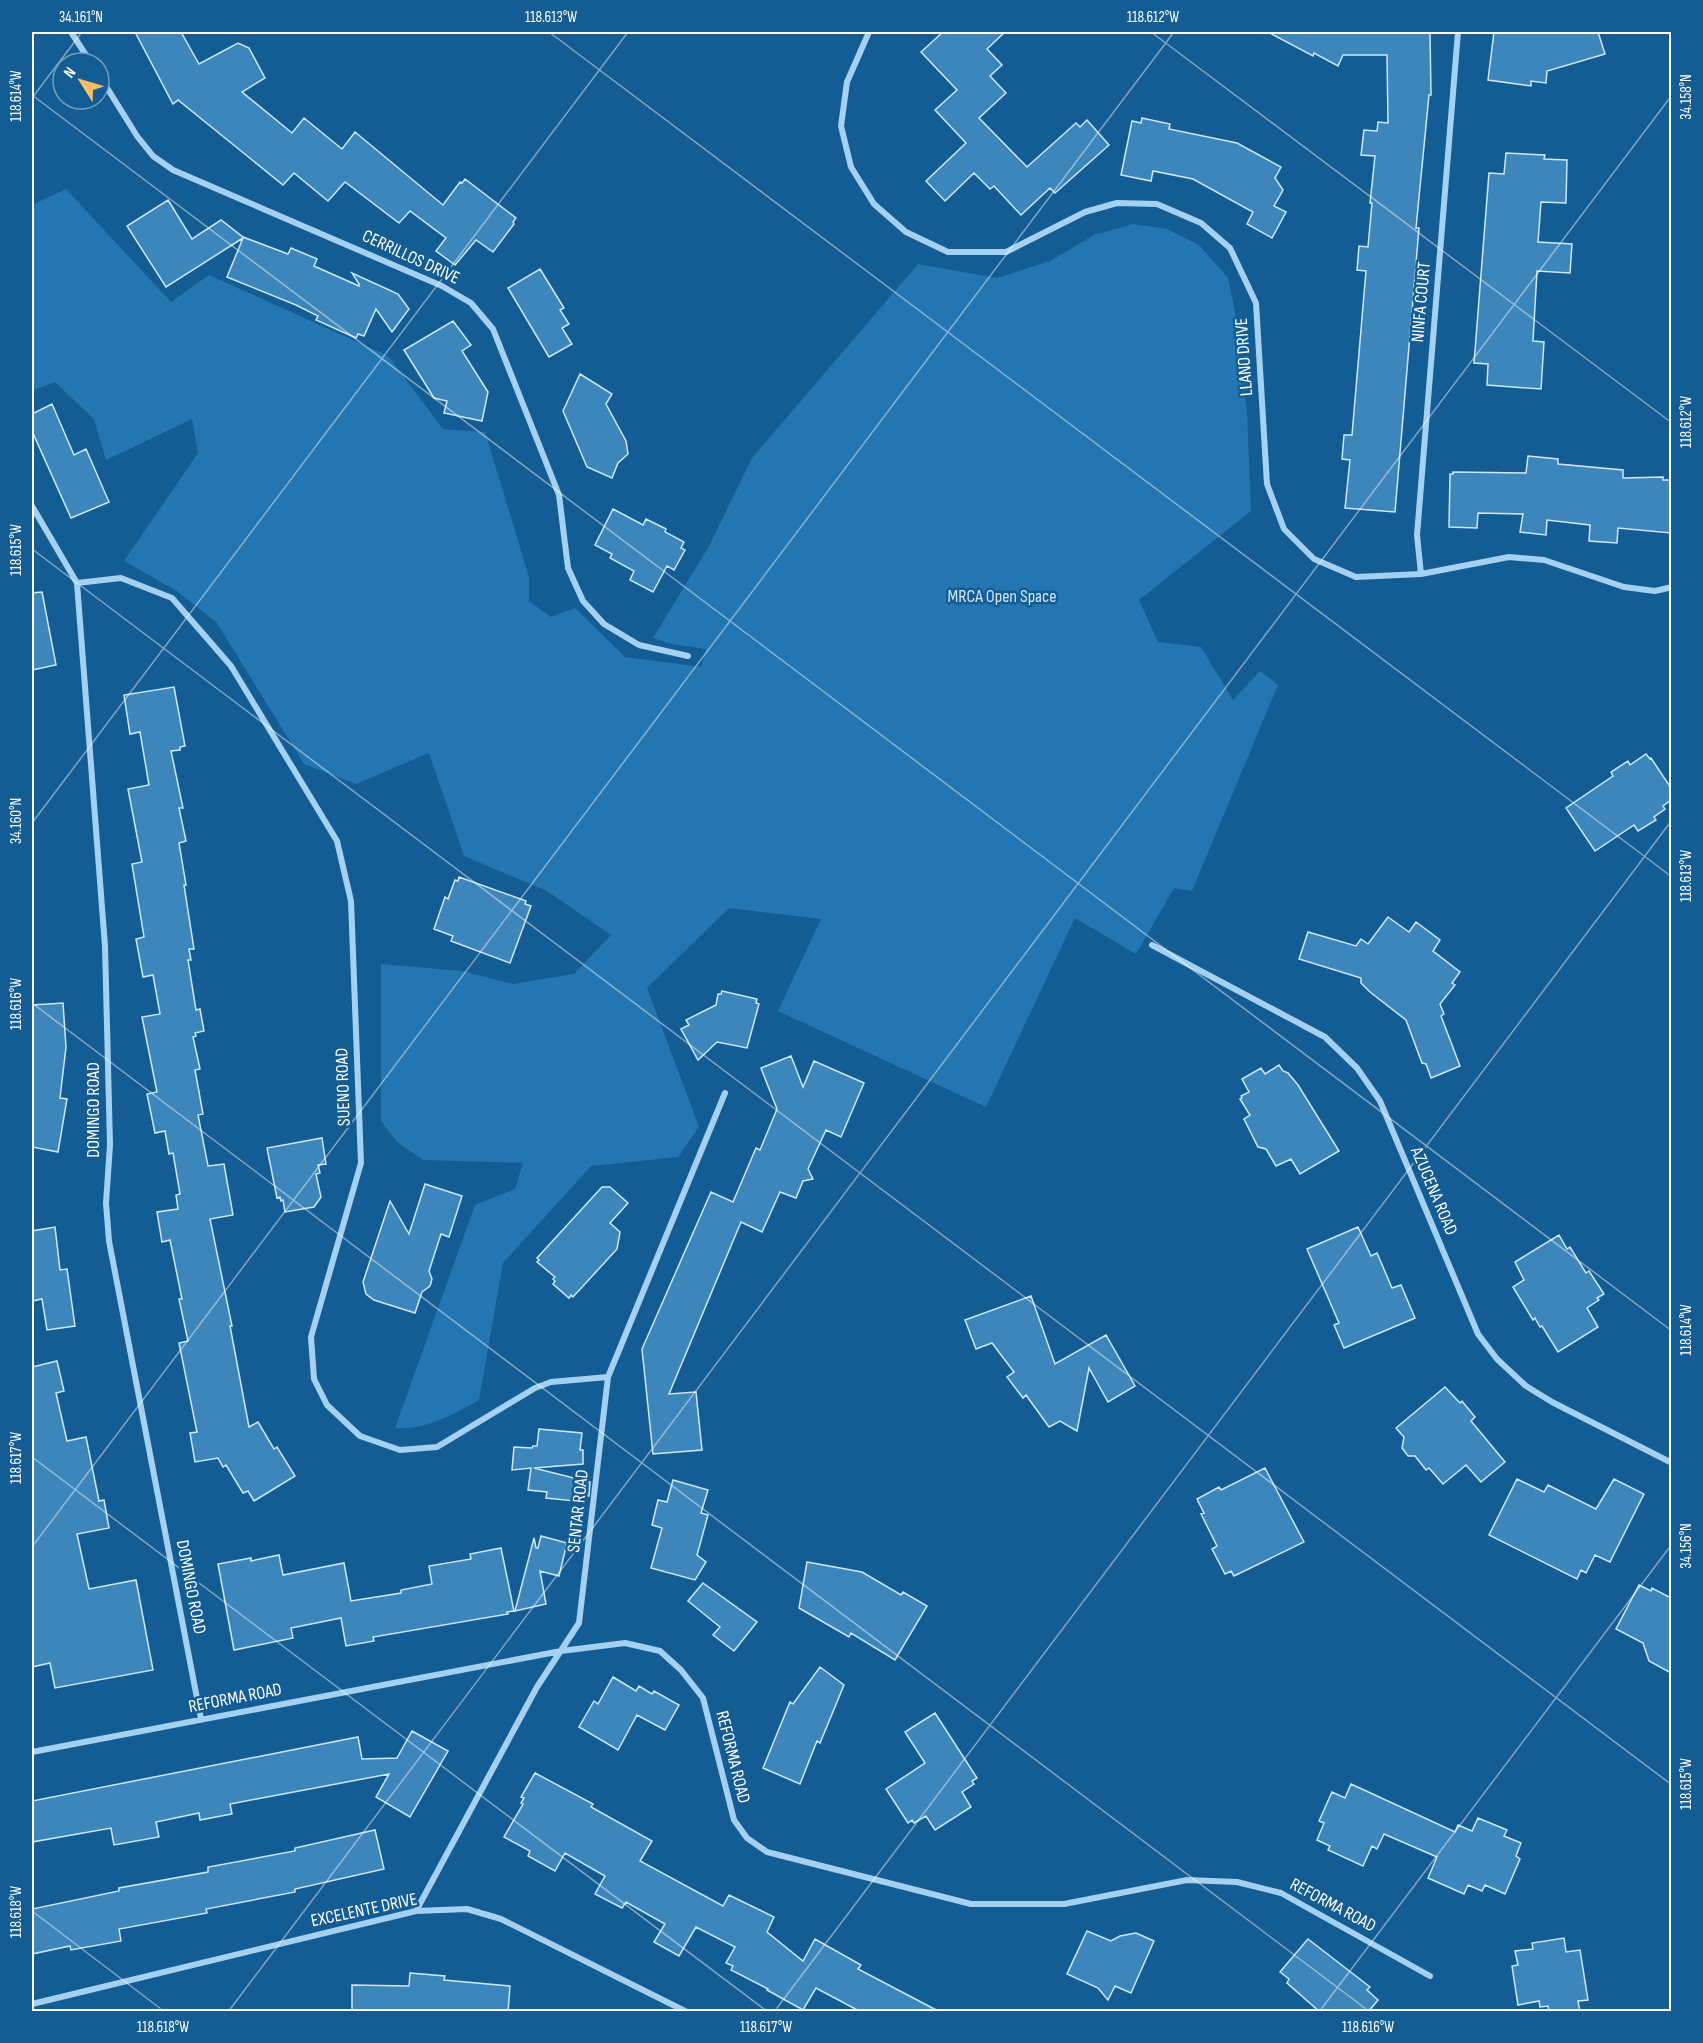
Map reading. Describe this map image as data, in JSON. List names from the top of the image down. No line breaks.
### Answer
{"streets":{"street":["CERRILLOS DRIVE","NINFA COURT","LLANO DRIVE","SUENO ROAD","DOMINGO ROAD","AZUCENA ROAD","SENTAR ROAD","REFORMA ROAD","EXCELENTE DRIVE"]},"crossings":[["NINFA COURT","LLANO DRIVE"],["SUENO ROAD","DOMINGO ROAD"],["SUENO ROAD","SENTAR ROAD"],["DOMINGO ROAD","REFORMA ROAD"],["SENTAR ROAD","REFORMA ROAD"],["SENTAR ROAD","EXCELENTE DRIVE"]],"parks":["MRCA Open Space"],"north":"top left","coordinates":["34.161°N","118.613°W","118.612°W","118.614°W","34.158°N","118.615°W","34.160°N","118.616°W","118.617°W","34.156°N","118.618°W"]}
